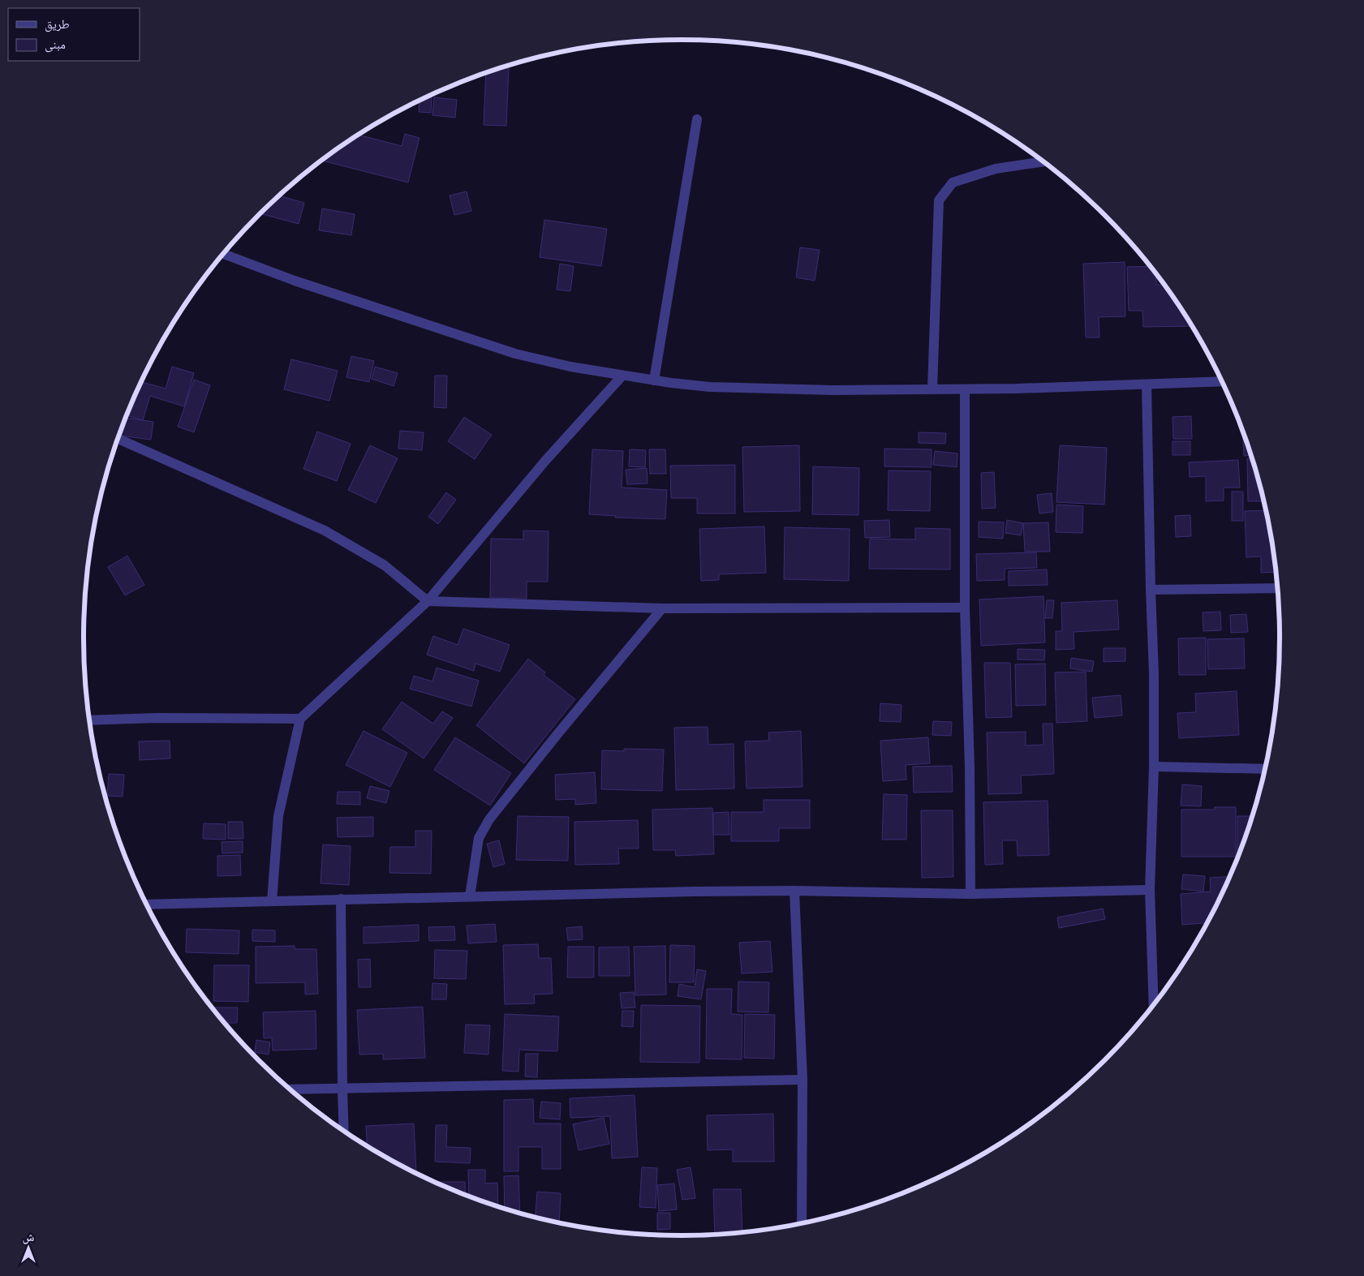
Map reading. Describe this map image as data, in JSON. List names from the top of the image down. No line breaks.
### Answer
{"legend":["طريق","مبنى"],"north":"top"}
